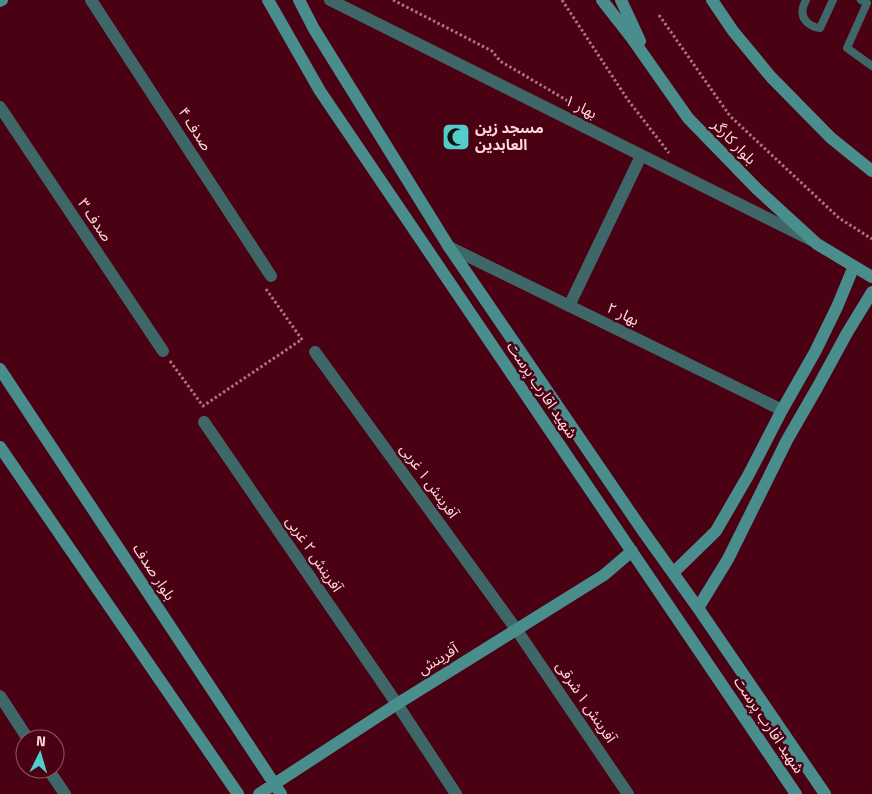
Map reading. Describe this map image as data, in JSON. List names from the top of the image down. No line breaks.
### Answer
{"streets":{"main road":["بلوار کارگر","شهید اقارب پرست","بلوار صدف","آفرینش"],"street":["بهار ۱","صدف ۴","صدف ۳","بهار ۲","آفرینش ۱ غربی","آفرینش ۲ غربی","آفرینش ۱ شرقی"]},"crossings":[["بهار ۱","بلوار کارگر"],["بهار ۲","شهید اقارب پرست"],["شهید اقارب پرست","آفرینش"],["آفرینش ۱ غربی","آفرینش"],["آفرینش ۱ غربی","آفرینش ۱ شرقی"],["آفرینش ۲ غربی","آفرینش"],["بلوار صدف","آفرینش"],["آفرینش","آفرینش ۱ شرقی"]],"places":{"mosque":["مسجد زین العابدین"]},"north":"top"}
